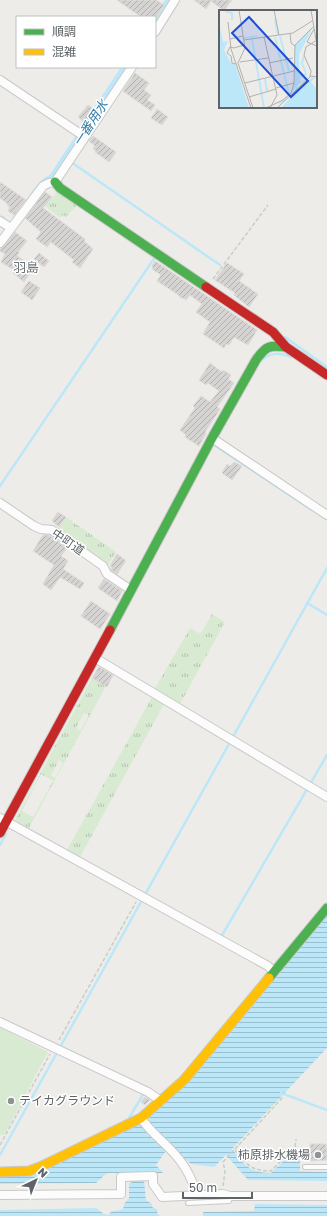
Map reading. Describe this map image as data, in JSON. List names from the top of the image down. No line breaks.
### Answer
{"streets":{"street":["中町道"]},"districts":["羽島"],"water":["一番用水"],"places":["テイカグラウンド","柿原排水機場"],"legend":["順調","混雑"],"scale_bar":"50 m","north":"top right"}
